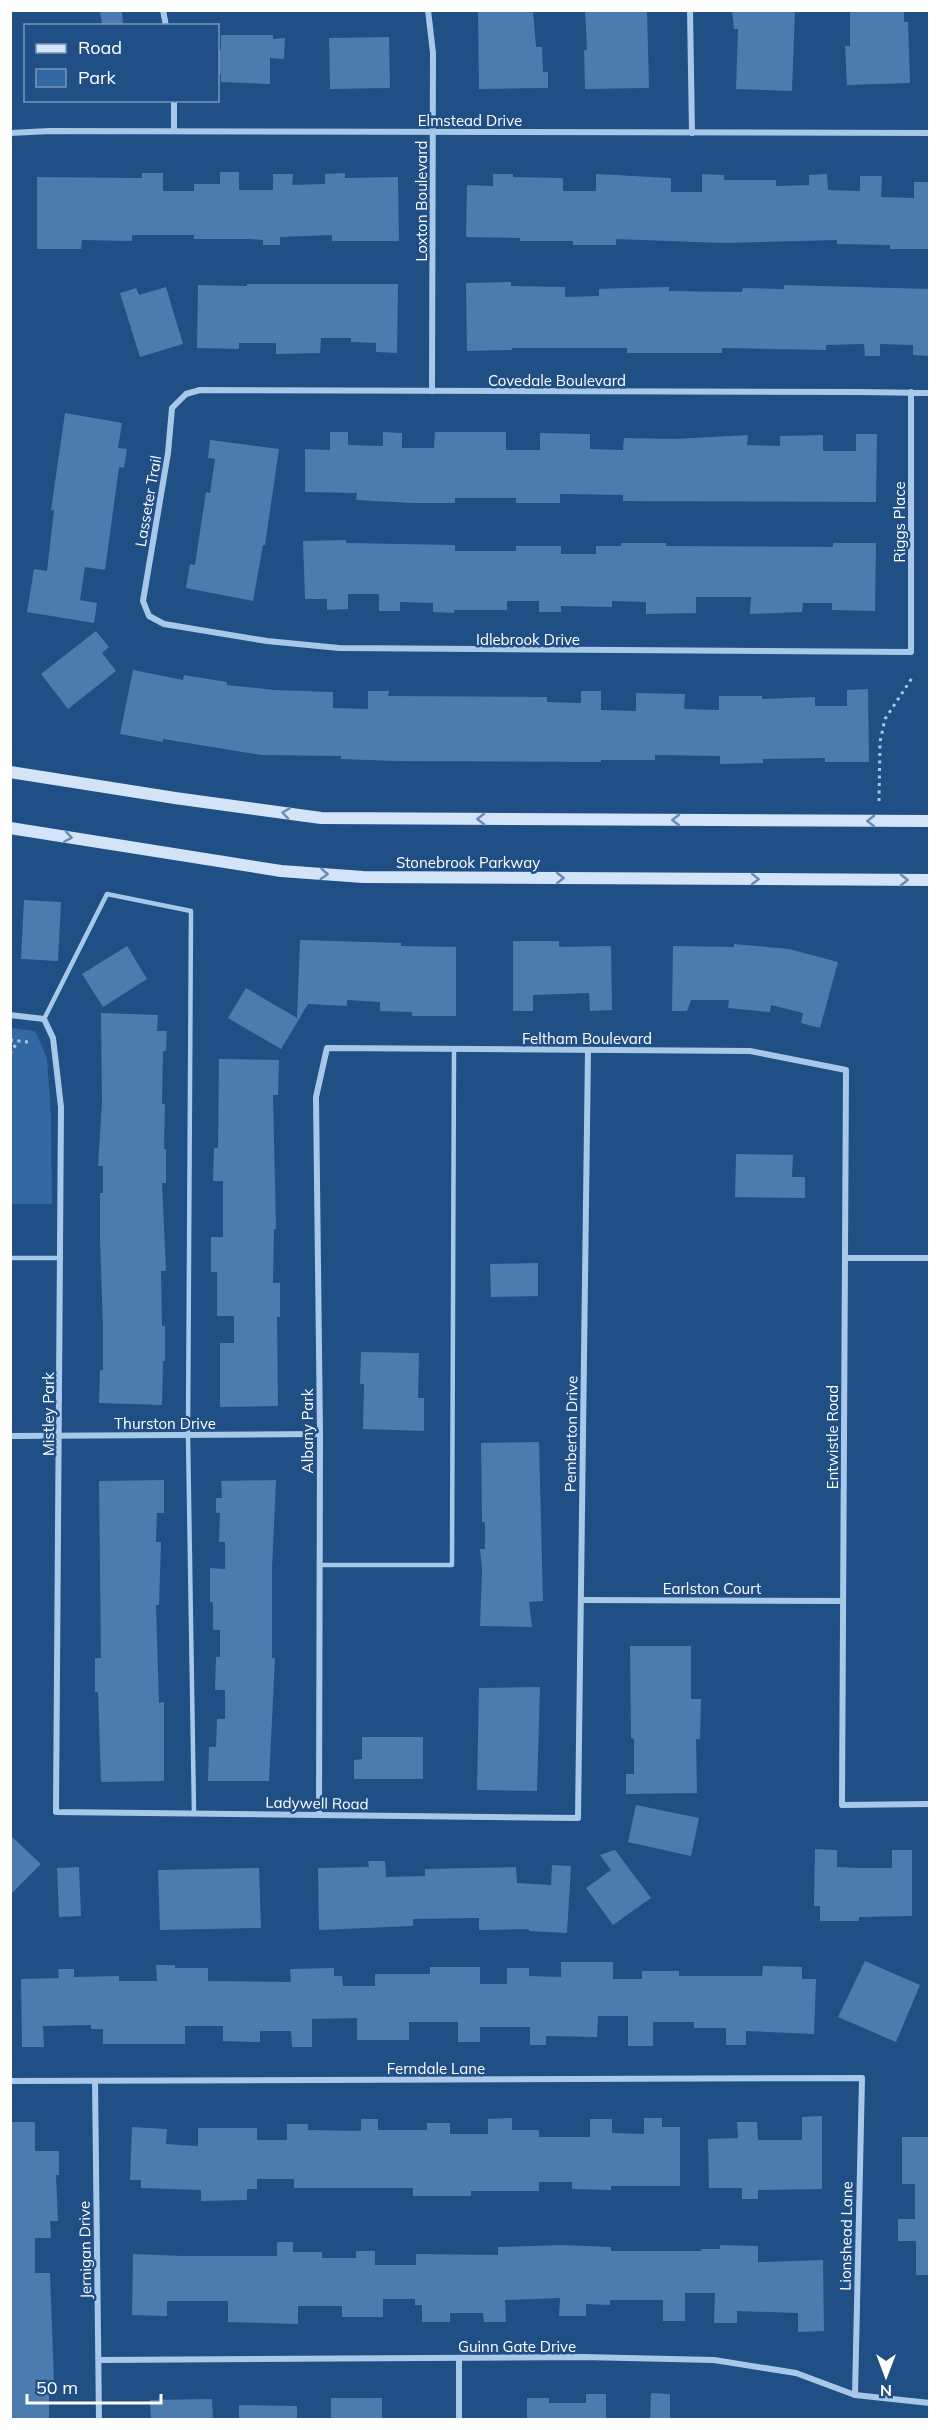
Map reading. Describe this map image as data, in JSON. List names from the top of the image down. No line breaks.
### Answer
{"streets":{"main road":["Stonebrook Parkway"],"street":["Elmstead Drive","Loxton Boulevard","Covedale Boulevard","Lasseter Trail","Riggs Place","Idlebrook Drive","Feltham Boulevard","Mistley Park","Thurston Drive","Albany Park","Pemberton Drive","Entwistle Road","Earlston Court","Ladywell Road","Ferndale Lane","Lionshead Lane","Jernigan Drive","Guinn Gate Drive"]},"crossings":[["Elmstead Drive","Loxton Boulevard"],["Loxton Boulevard","Covedale Boulevard"],["Covedale Boulevard","Lasseter Trail"],["Covedale Boulevard","Riggs Place"],["Lasseter Trail","Idlebrook Drive"],["Riggs Place","Idlebrook Drive"],["Feltham Boulevard","Albany Park"],["Feltham Boulevard","Pemberton Drive"],["Feltham Boulevard","Entwistle Road"],["Mistley Park","Thurston Drive"],["Mistley Park","Ladywell Road"],["Thurston Drive","Albany Park"],["Albany Park","Ladywell Road"],["Pemberton Drive","Earlston Court"],["Pemberton Drive","Ladywell Road"],["Entwistle Road","Earlston Court"],["Ferndale Lane","Lionshead Lane"],["Ferndale Lane","Jernigan Drive"],["Lionshead Lane","Guinn Gate Drive"],["Jernigan Drive","Guinn Gate Drive"]],"legend":["Road","Park"],"scale_bar":"50 m","north":"bottom"}
